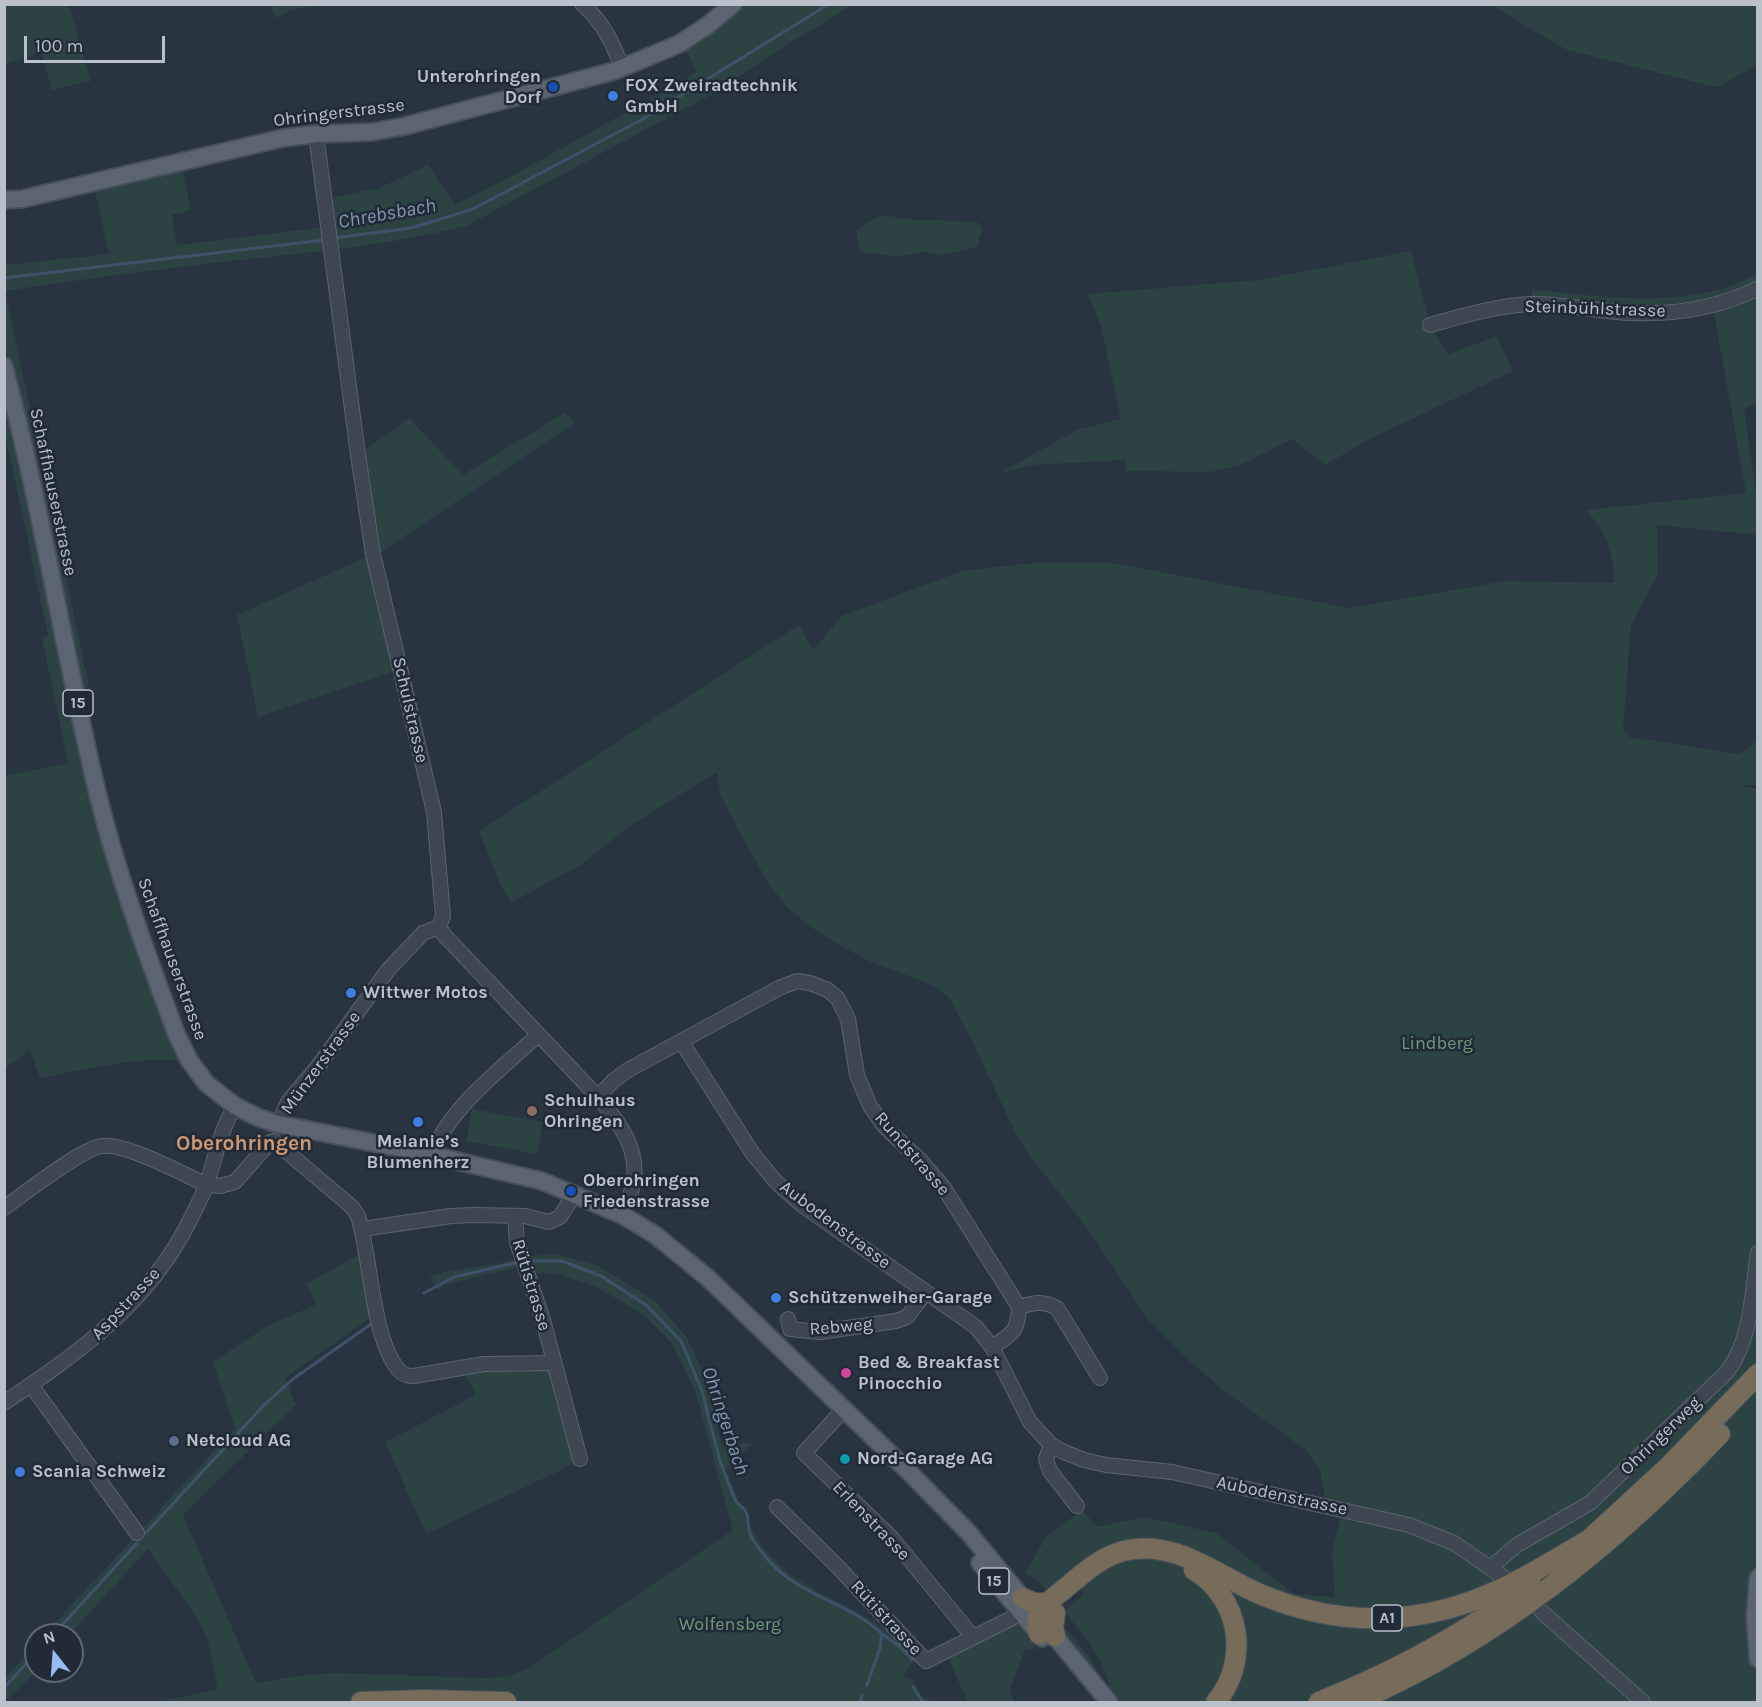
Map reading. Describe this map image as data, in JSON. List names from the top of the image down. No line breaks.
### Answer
{"streets":{"highway":["A1"],"main road":["Ohringerstrasse","Schaffhauserstrasse","15"],"street":["Steinbühlstrasse","Schulstrasse","Münzerstrasse","Rundstrasse","Aubodenstrasse","Rütistrasse","Aspstrasse","Rebweg","Ohringerweg","Erlenstrasse"]},"crossings":[["Ohringerstrasse","Schulstrasse"],["Schaffhauserstrasse","Münzerstrasse"],["Schaffhauserstrasse","Rütistrasse"],["Schaffhauserstrasse","Aspstrasse"],["Schaffhauserstrasse","Erlenstrasse"],["Schaffhauserstrasse","A1"],["Schulstrasse","Münzerstrasse"],["Rundstrasse","Aubodenstrasse"],["Aubodenstrasse","Rebweg"],["Aubodenstrasse","Ohringerweg"],["Rütistrasse","Erlenstrasse"],["Rütistrasse","A1"]],"districts":["Oberohringen"],"water":["Chrebsbach","Ohringerbach"],"parks":["Lindberg","Wolfensberg"],"places":["Unterohringen Dorf","FOX Zweiradtechnik GmbH","Wittwer Motos","Schulhaus Ohringen","Melanie’s Blumenherz","Oberohringen Friedenstrasse","Schützenweiher-Garage","Bed & Breakfast Pinocchio","Netcloud AG","Nord-Garage AG","Scania Schweiz"],"scale_bar":"100 m","north":"top"}
